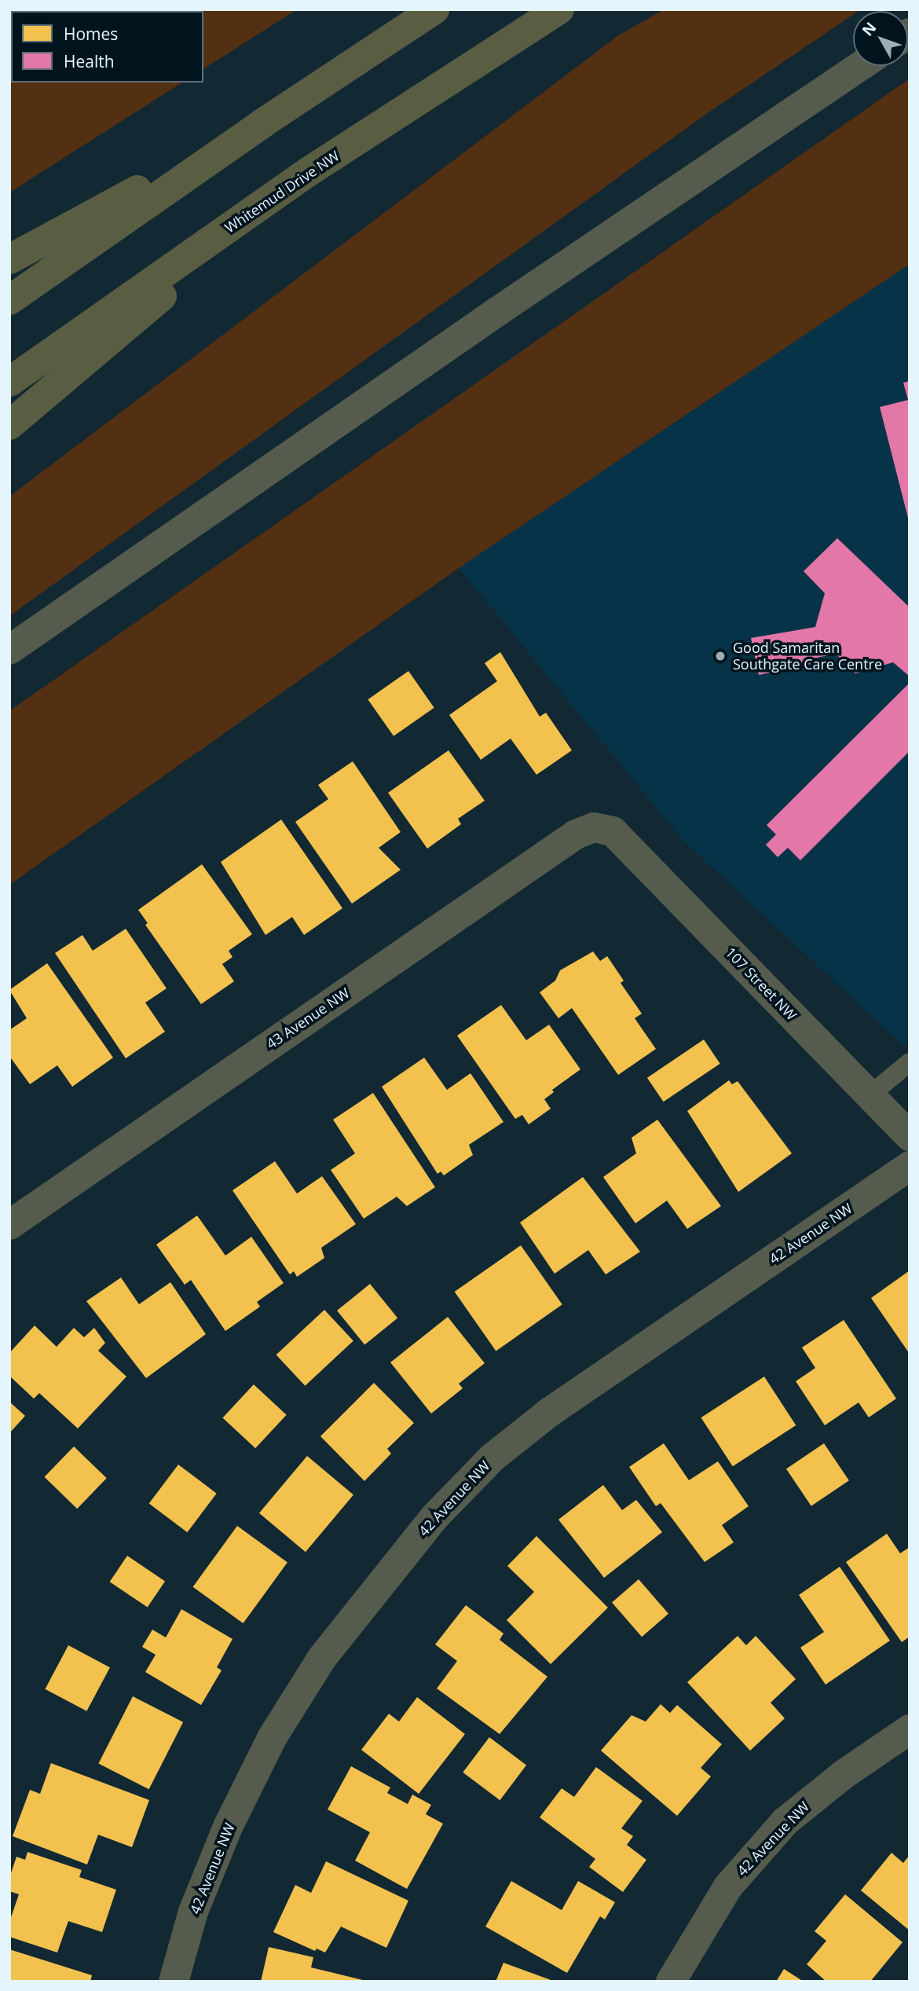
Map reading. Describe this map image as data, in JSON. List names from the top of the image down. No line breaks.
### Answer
{"streets":{"highway":["Whitemud Drive NW"],"street":["107 Street NW","43 Avenue NW","42 Avenue NW"]},"crossings":[["107 Street NW","43 Avenue NW"]],"places":["Good Samaritan Southgate Care Centre"],"legend":["Homes","Health"],"north":"top left"}
